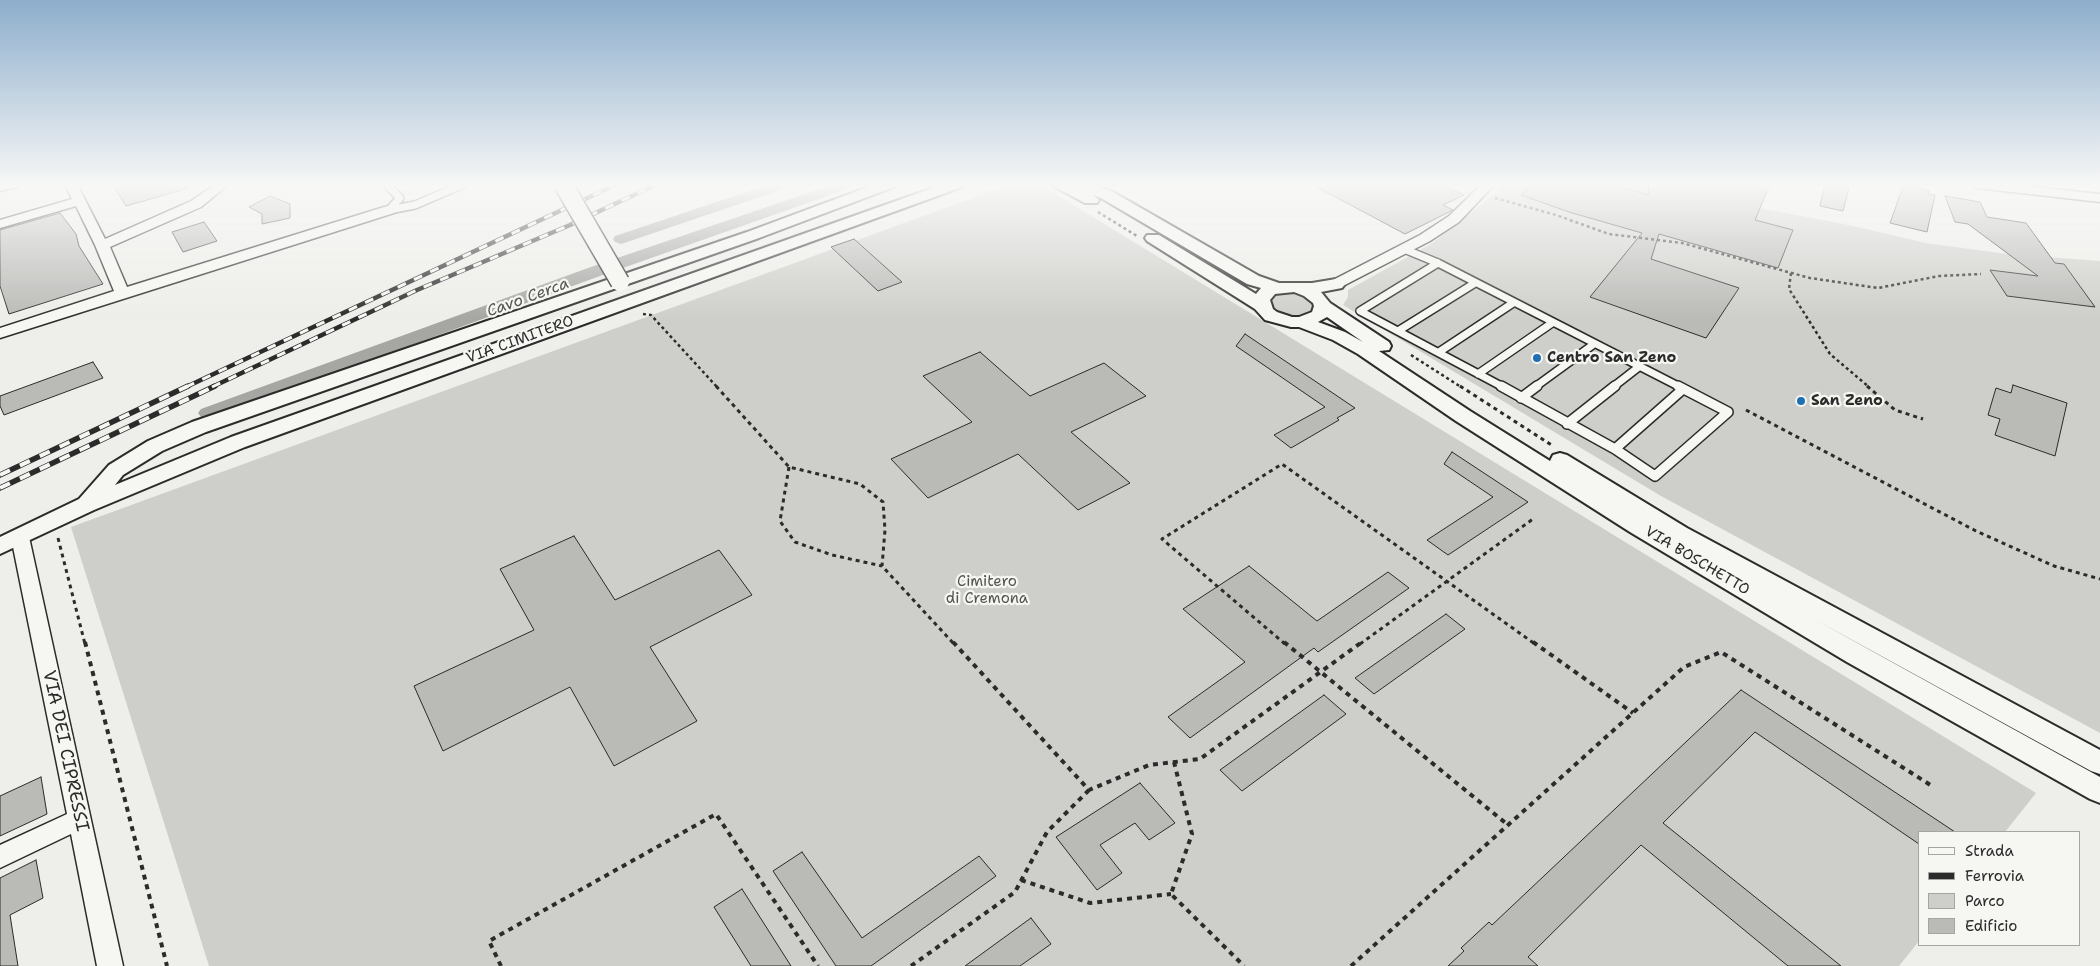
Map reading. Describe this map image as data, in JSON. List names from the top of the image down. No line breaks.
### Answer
{"streets":{"street":["VIA CIMITERO","VIA BOSCHETTO","VIA DEI CIPRESSI"]},"crossings":[["VIA CIMITERO","VIA DEI CIPRESSI"]],"water":["Cavo Cerca"],"parks":["Cimitero di Cremona"],"places":["Centro San Zeno","San Zeno"],"legend":["Strada","Ferrovia","Parco","Edificio"]}
